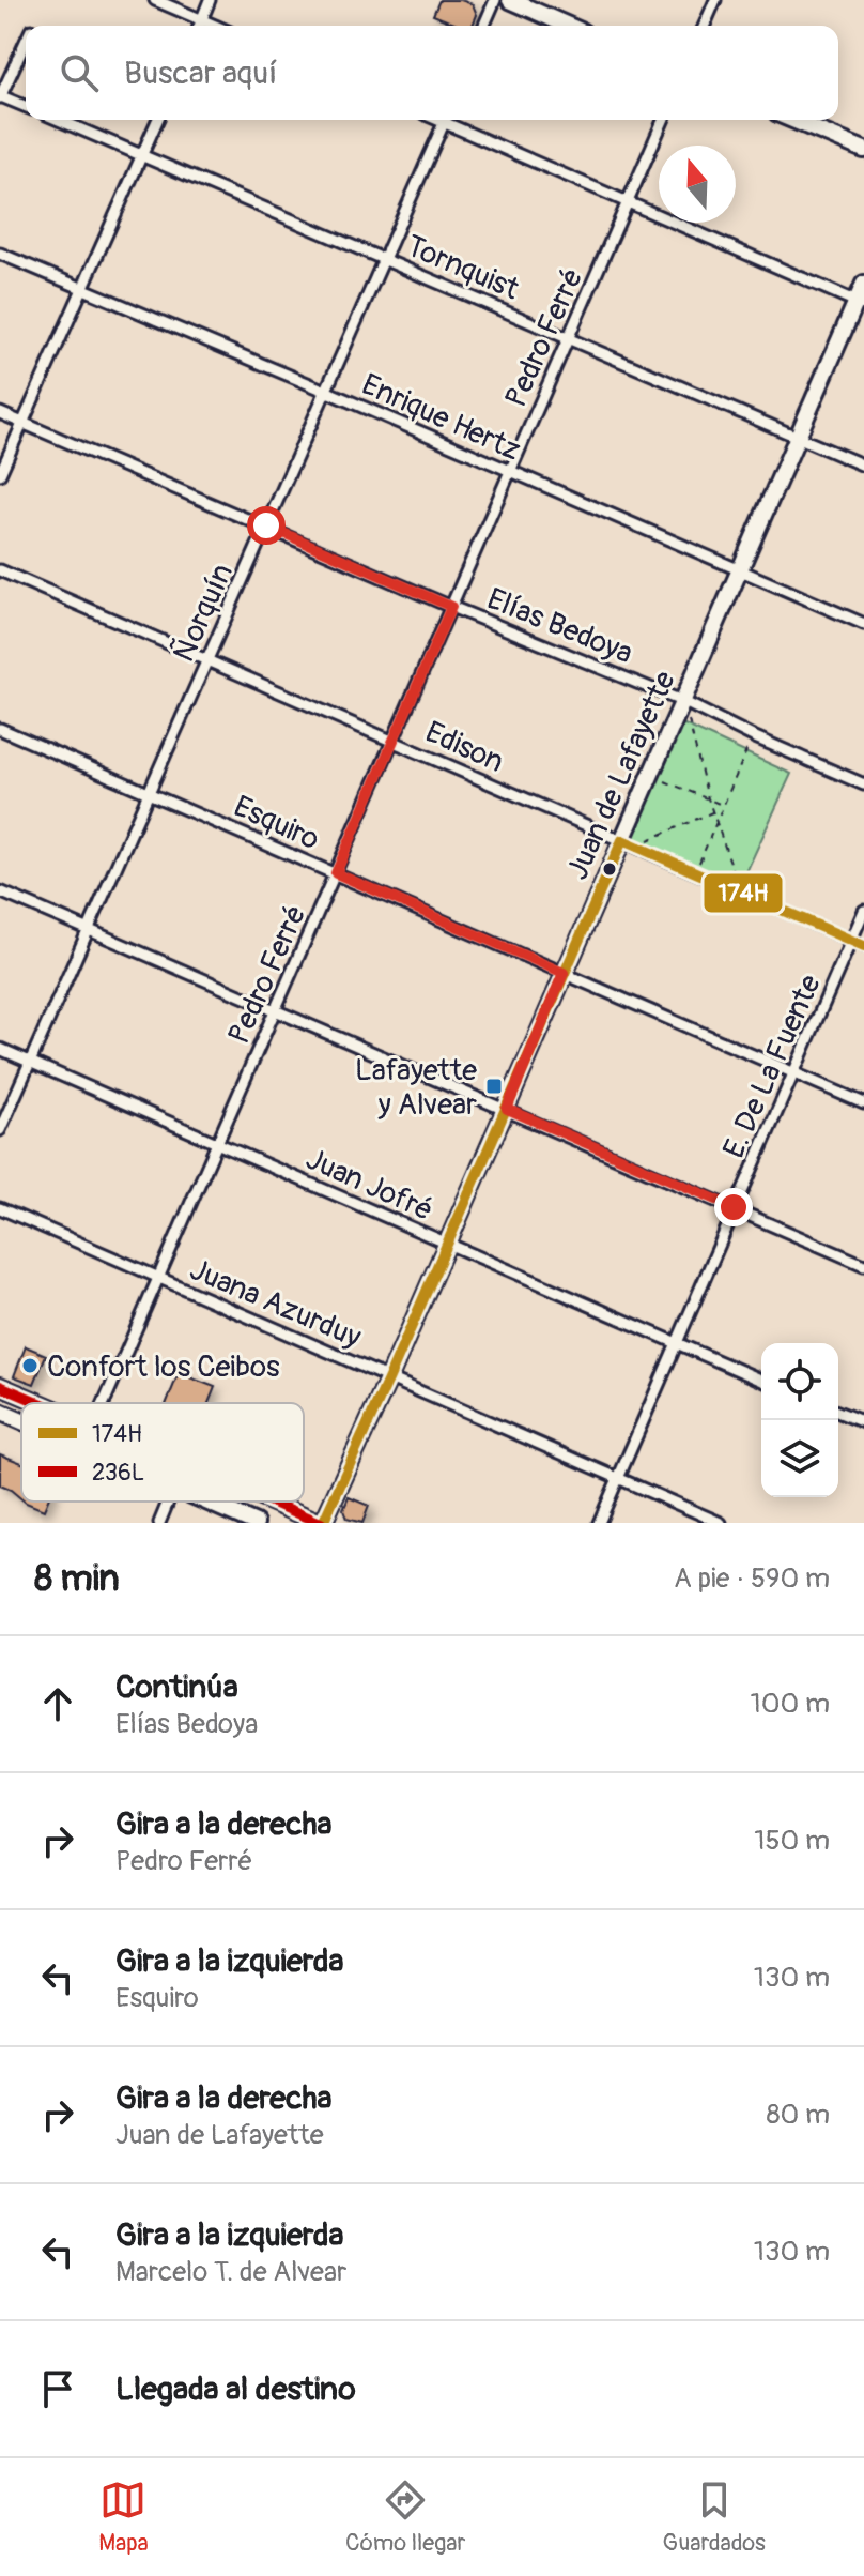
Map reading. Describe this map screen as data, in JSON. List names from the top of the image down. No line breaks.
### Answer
{"streets":{"street":["Tornquist","Pedro Ferré","Enrique Hertz","Ñorquín","Elías Bedoya","Edison","Juan de Lafayette","Esquiro","E. De La Fuente","Juan Jofré","Juana Azurduy"]},"crossings":[["Tornquist","Pedro Ferré"],["Tornquist","Ñorquín"],["Tornquist","Juan de Lafayette"],["Pedro Ferré","Enrique Hertz"],["Pedro Ferré","Elías Bedoya"],["Pedro Ferré","Edison"],["Pedro Ferré","Esquiro"],["Pedro Ferré","Juan Jofré"],["Pedro Ferré","Juana Azurduy"],["Enrique Hertz","Ñorquín"],["Enrique Hertz","Juan de Lafayette"],["Ñorquín","Elías Bedoya"],["Ñorquín","Edison"],["Ñorquín","Esquiro"],["Ñorquín","Juan Jofré"],["Elías Bedoya","Juan de Lafayette"],["Edison","Juan de Lafayette"],["Edison","E. De La Fuente"],["Juan de Lafayette","Esquiro"],["Juan de Lafayette","Juan Jofré"],["Juan de Lafayette","Juana Azurduy"],["Esquiro","E. De La Fuente"],["E. De La Fuente","Juan Jofré"],["E. De La Fuente","Juana Azurduy"]],"places":{"transit":["Lafayette y Alvear"],"other":["Confort los Ceibos"]},"lines":["transit line 174H","transit line 236L"],"legend":["174H","236L"],"north":"top","page":{"search":"Buscar aquí","heading":["8 min","A pie · 590 m"],"list":[["Continúa","Elías Bedoya","100 m"],["Gira a la derecha","Pedro Ferré","150 m"],["Gira a la izquierda","Esquiro","130 m"],["Gira a la derecha","Juan de Lafayette","80 m"],["Gira a la izquierda","Marcelo T. de Alvear","130 m"],"Llegada al destino"],"nav":["Mapa","Cómo llegar","Guardados"]}}
